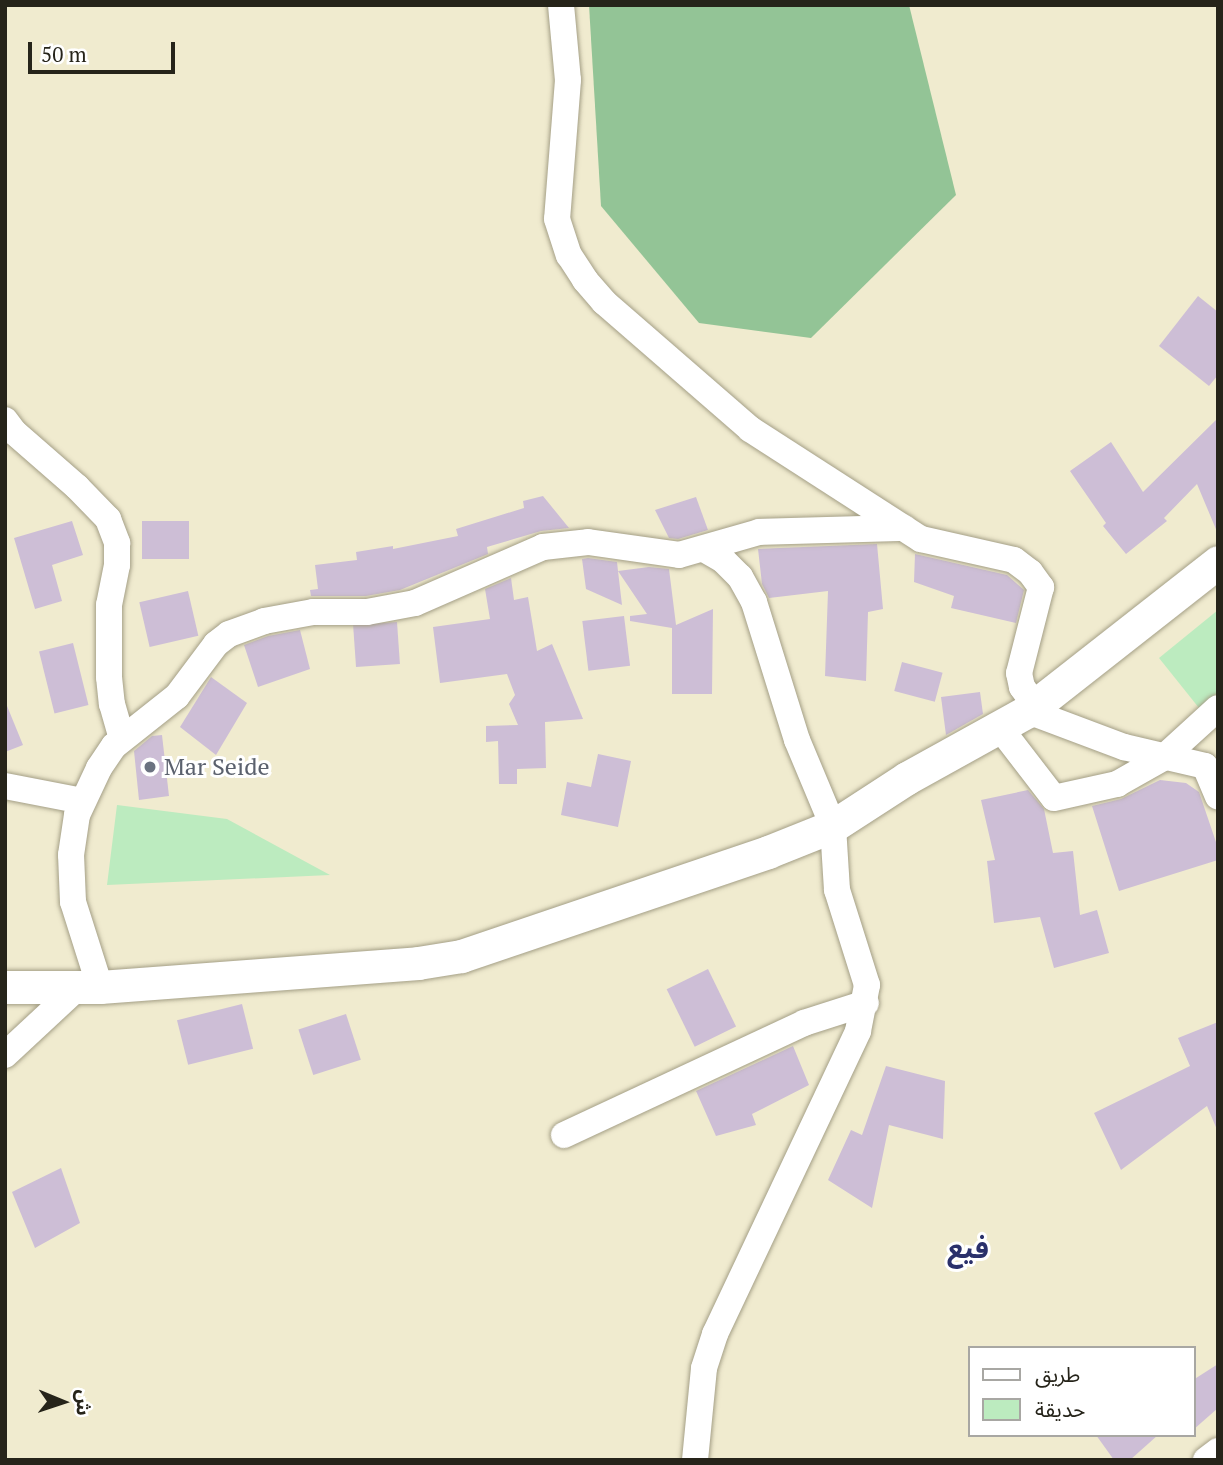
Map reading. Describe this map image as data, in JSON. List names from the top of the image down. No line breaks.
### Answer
{"districts":["فيع"],"places":["Mar Seide"],"legend":["طريق","حديقة"],"scale_bar":"50 m","north":"right"}
